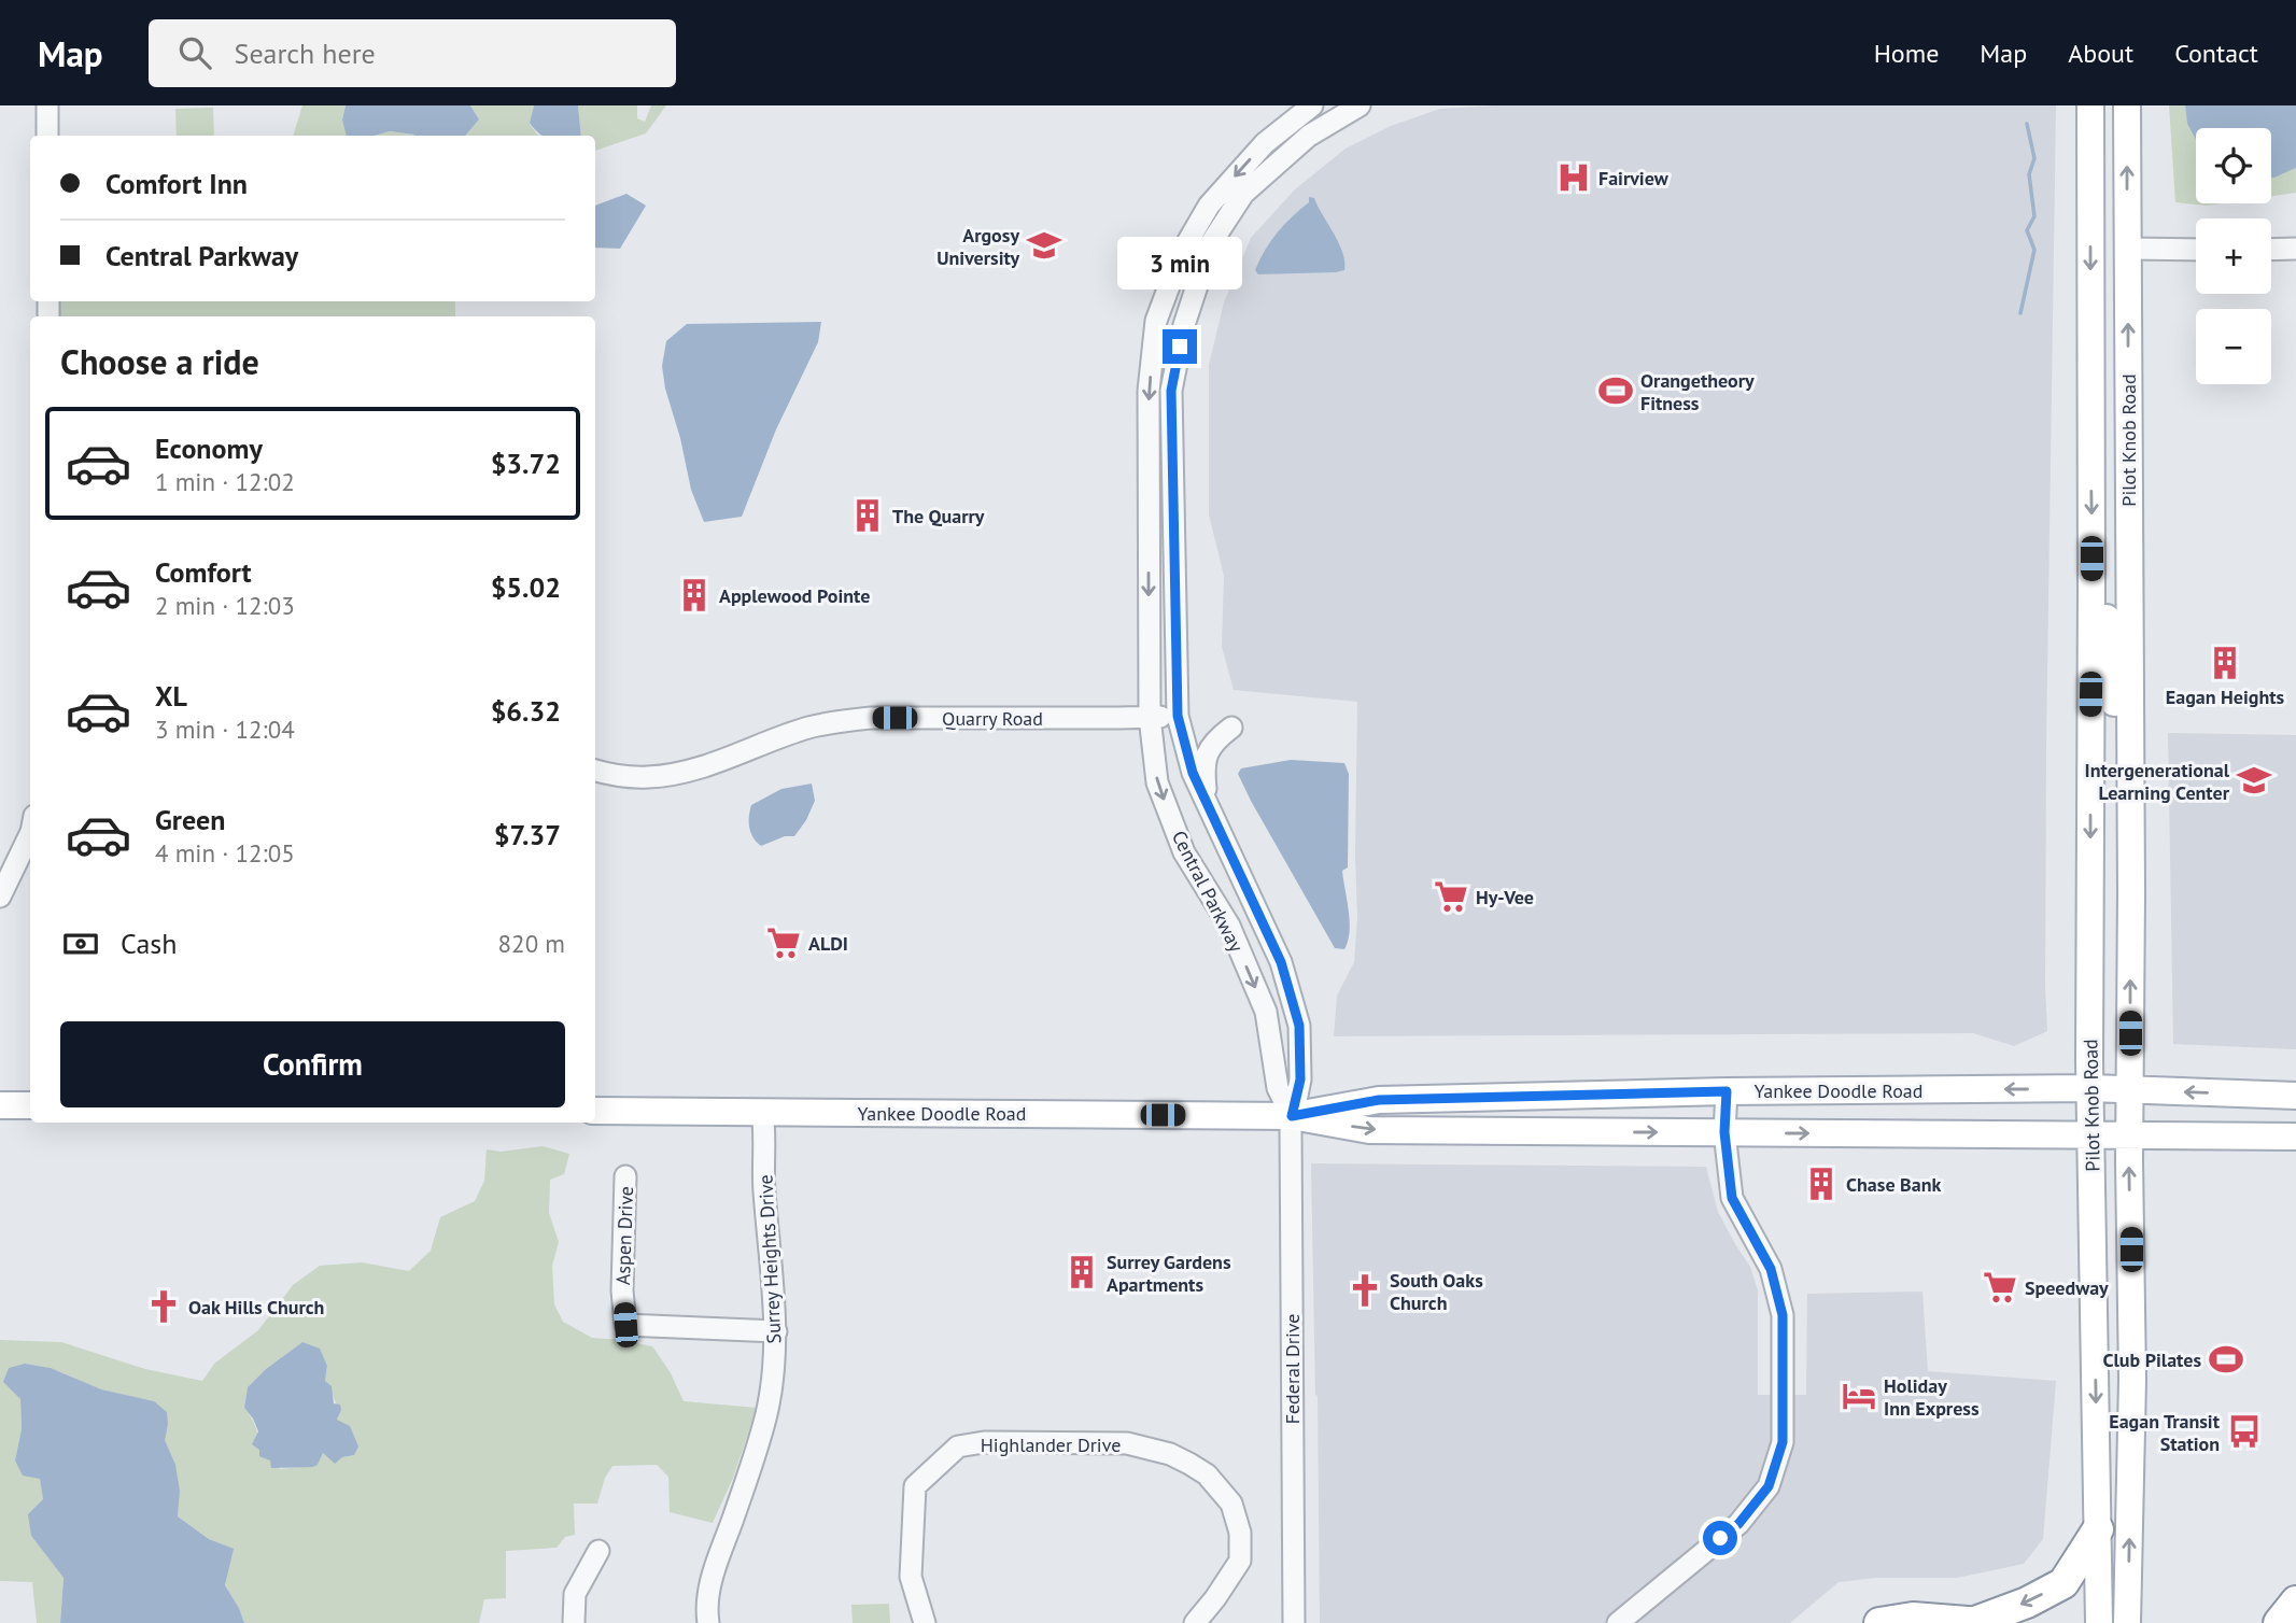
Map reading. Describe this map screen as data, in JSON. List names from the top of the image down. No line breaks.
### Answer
{"streets":{"main road":["Pilot Knob Road","Yankee Doodle Road"],"street":["Quarry Road","Central Parkway","Aspen Drive","Surrey Heights Drive","Federal Drive","Highlander Drive"]},"crossings":[["Pilot Knob Road","Yankee Doodle Road"],["Quarry Road","Central Parkway"],["Central Parkway","Yankee Doodle Road"],["Central Parkway","Federal Drive"],["Yankee Doodle Road","Surrey Heights Drive"],["Yankee Doodle Road","Federal Drive"],["Aspen Drive","Surrey Heights Drive"]],"places":{"hospital":["Fairview"],"school or university":["Argosy University","Intergenerational Learning Center"],"sports":["Orangetheory Fitness","Club Pilates"],"building":["The Quarry","Applewood Pointe","Eagan Heights","Chase Bank","Surrey Gardens Apartments"],"supermarket":["Hy-Vee","ALDI","Speedway"],"church":["South Oaks Church","Oak Hills Church"],"hotel":["Holiday Inn Express"],"bus stop":["Eagan Transit Station"]},"page":{"header":"Map","search":"Search here","nav":["Home","Map","About","Contact"],"map_buttons":["+","−"],"banner":["Comfort Inn","Central Parkway"],"bubble":"3 min","heading":"Choose a ride","list":[{"name":"Economy","note":"1 min · 12:02","value":"$3.72"},{"name":"Comfort","note":"2 min · 12:03","value":"$5.02"},{"name":"XL","note":"3 min · 12:04","value":"$6.32"},{"name":"Green","note":"4 min · 12:05","value":"$7.37"}],"pay":["Cash","820 m"],"buttons":"Confirm"}}
